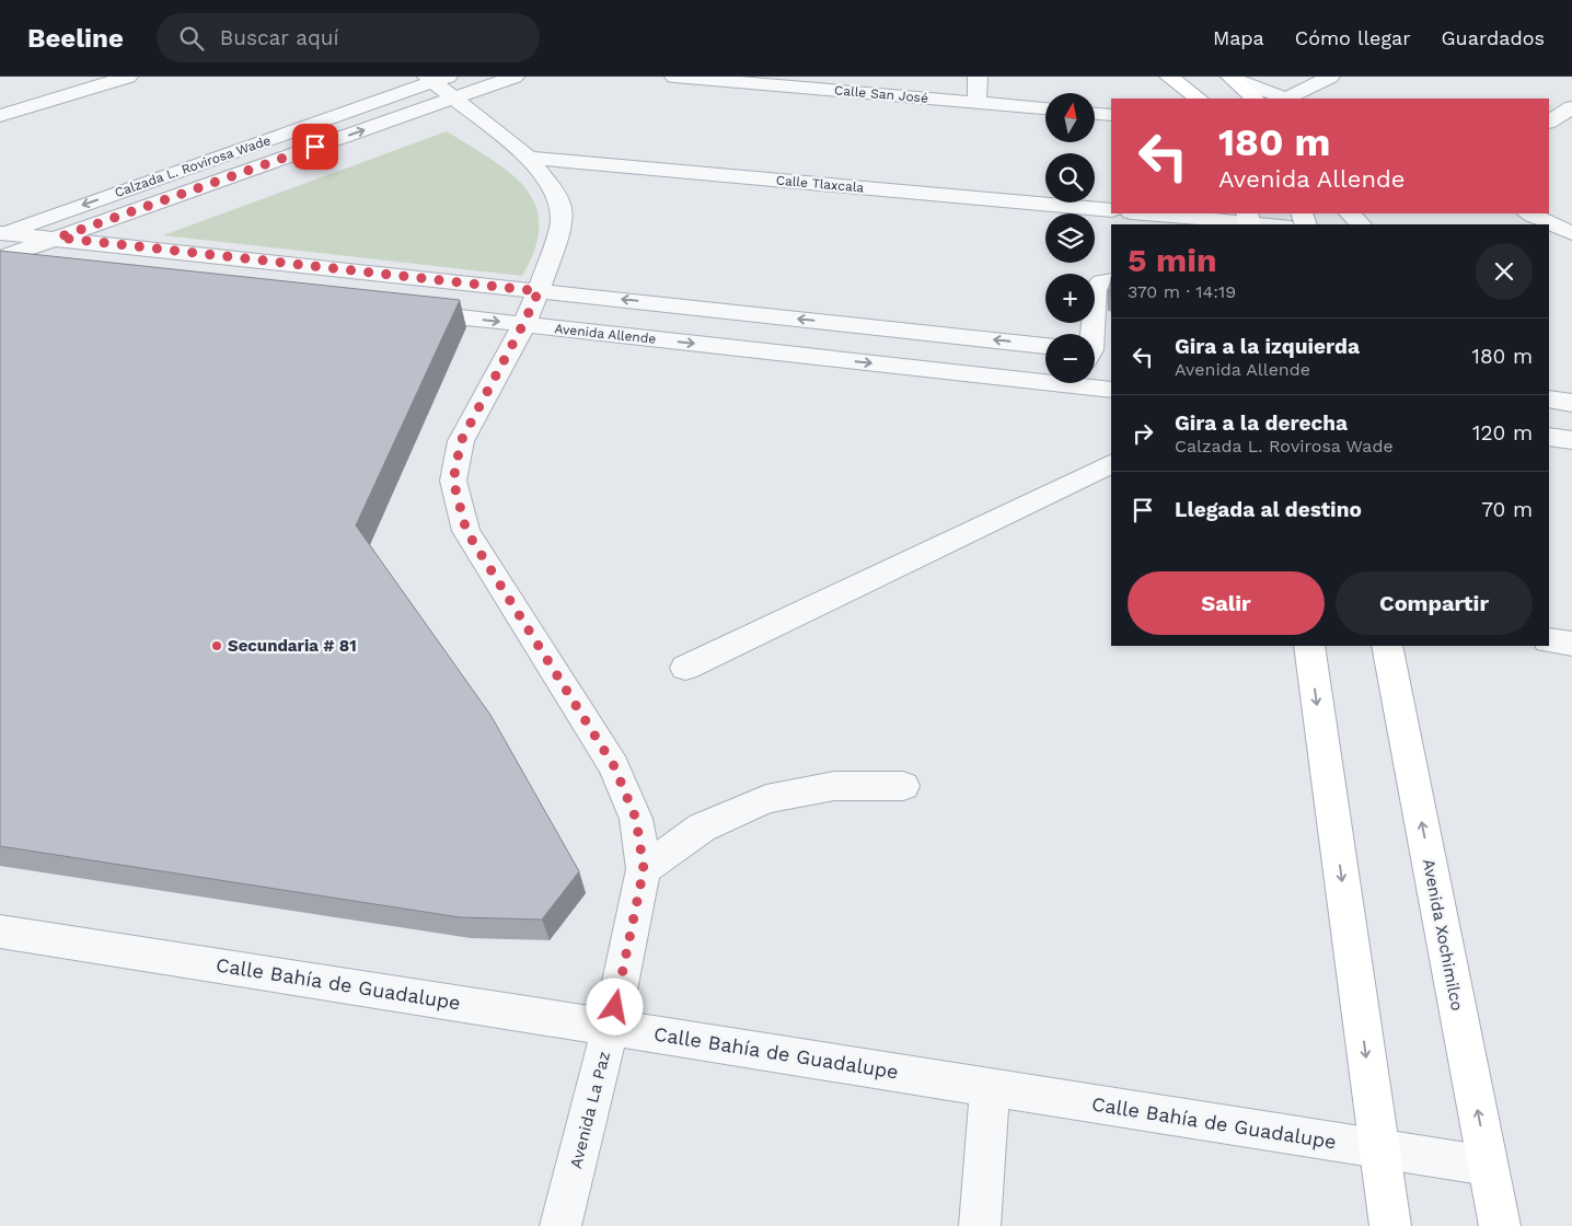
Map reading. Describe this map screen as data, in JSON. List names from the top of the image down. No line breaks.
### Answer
{"streets":{"main road":["Avenida Xochimilco"],"street":["Calle San José","Calzada L. Rovirosa Wade","Calle Tlaxcala","Avenida Allende","Calle Bahía de Guadalupe","Avenida La Paz"]},"crossings":[["Calzada L. Rovirosa Wade","Avenida La Paz"],["Calle Tlaxcala","Avenida La Paz"],["Avenida Allende","Avenida La Paz"],["Avenida Xochimilco","Calle Bahía de Guadalupe"],["Calle Bahía de Guadalupe","Avenida La Paz"]],"places":["Secundaria # 81"],"north":"top","page":{"header":"Beeline","search":"Buscar aquí","nav":["Mapa","Cómo llegar","Guardados"],"map_buttons":["+","−"],"turn":["180 m","Avenida Allende"],"heading":["5 min","370 m · 14:19"],"list":[{"name":"Gira a la izquierda","note":"Avenida Allende","value":"180 m"},{"name":"Gira a la derecha","note":"Calzada L. Rovirosa Wade","value":"120 m"},{"name":"Llegada al destino","value":"70 m"}],"buttons":["Salir","Compartir"]}}
